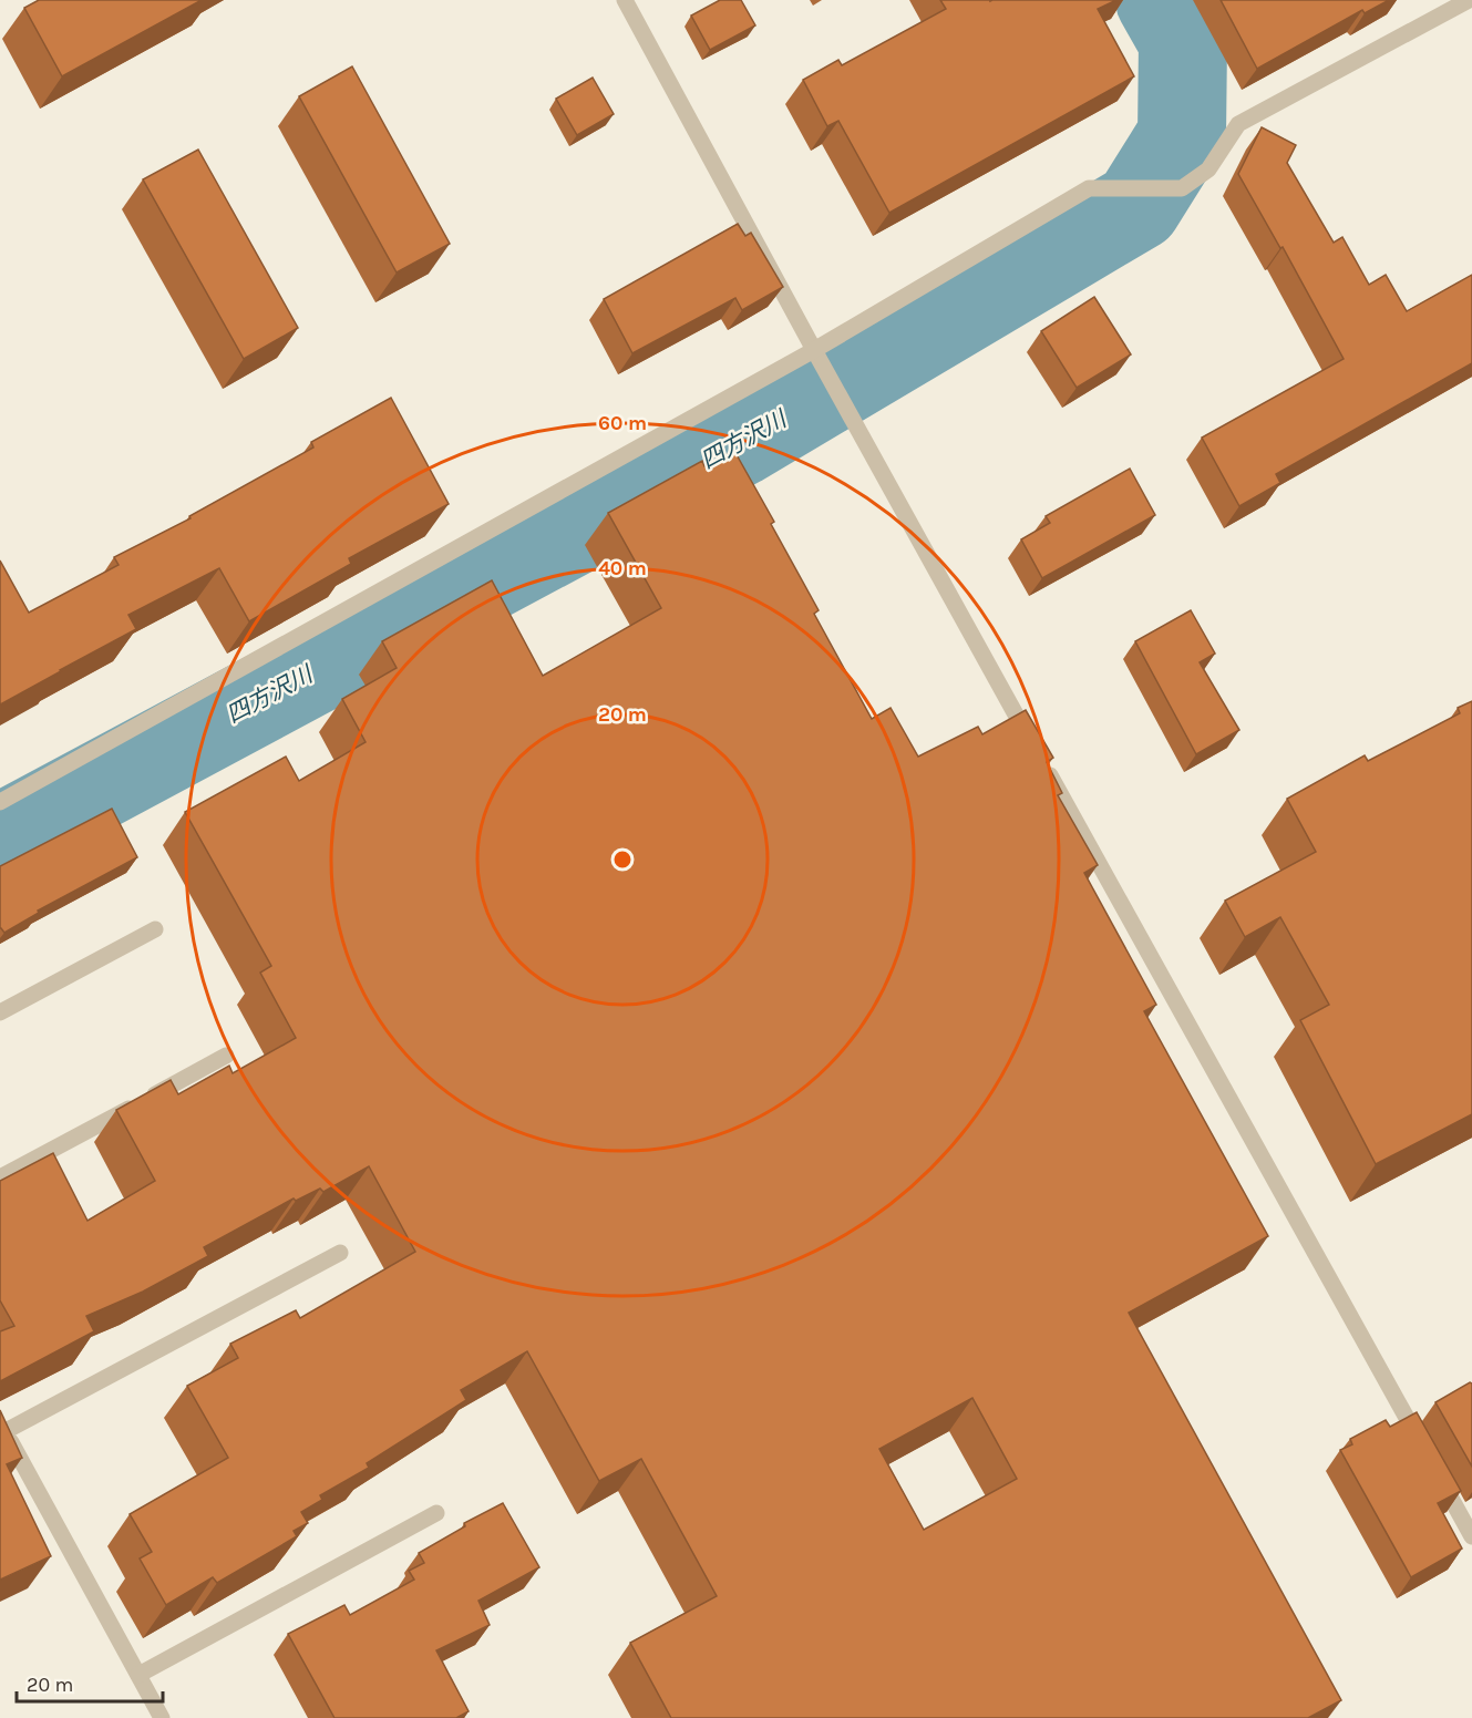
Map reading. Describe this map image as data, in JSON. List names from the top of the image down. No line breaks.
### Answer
{"water":["四方沢川"],"scale_bar":"20 m","rings":["60 m","40 m","20 m"]}
